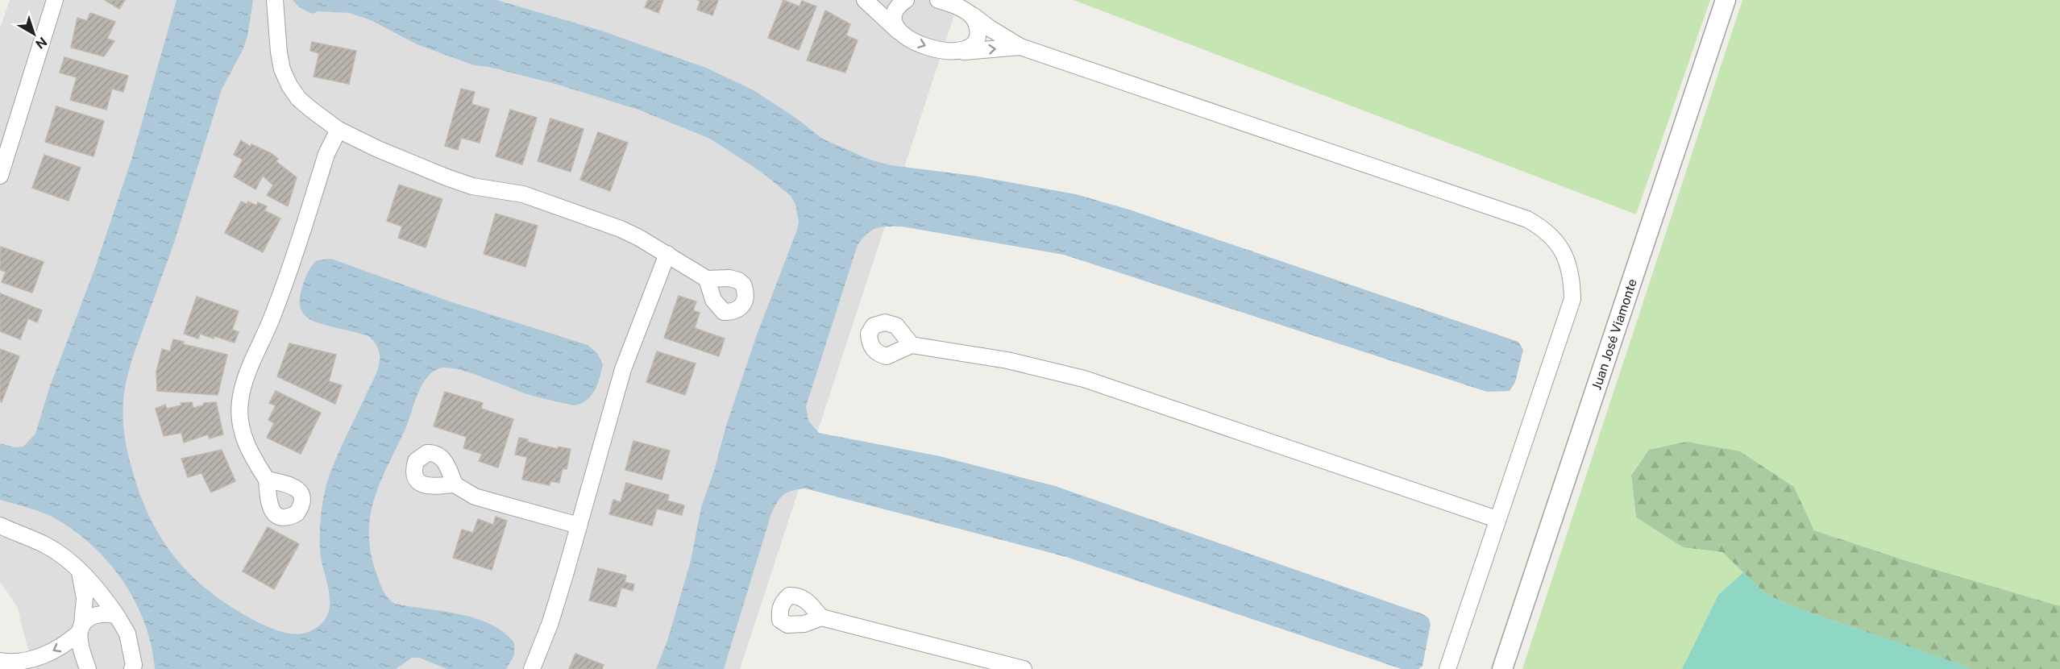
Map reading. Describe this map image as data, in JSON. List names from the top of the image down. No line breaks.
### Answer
{"streets":{"street":["Juan José Viamonte"]},"north":"bottom right"}
